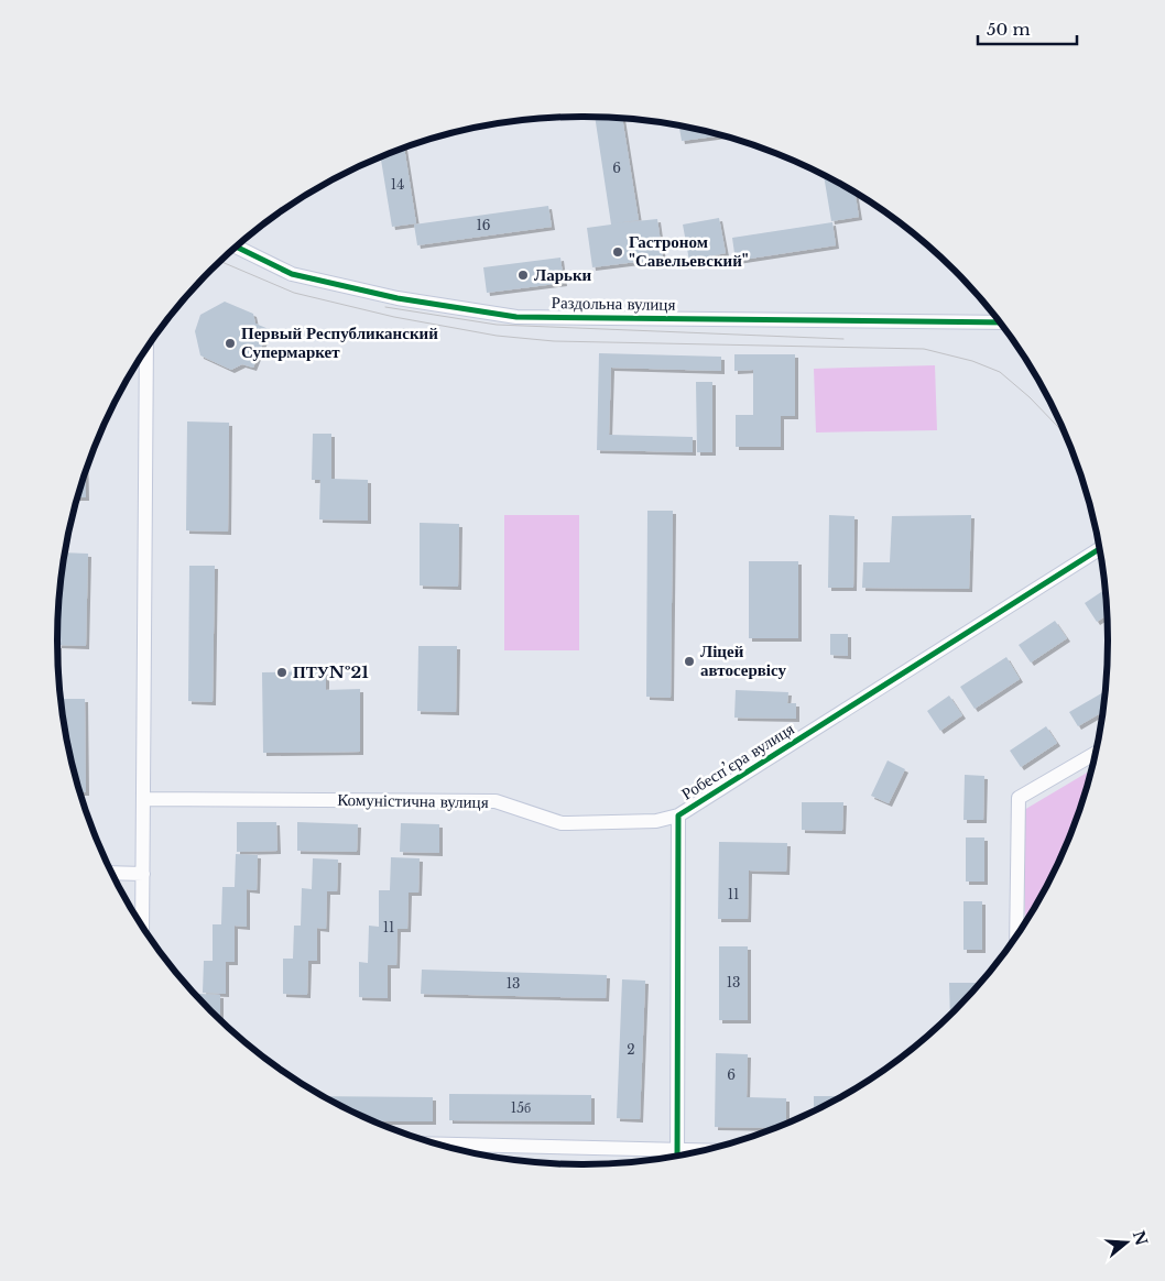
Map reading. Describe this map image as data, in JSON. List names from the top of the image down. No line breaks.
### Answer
{"streets":{"street":["Раздольна вулиця","Робесп’єра вулиця","Комуністична вулиця"]},"crossings":[["Робесп’єра вулиця","Комуністична вулиця"]],"places":["Гастроном \"Савельевский\"","Ларьки","Первый Республиканский Супермаркет","Ліцей автосервісу","ПТУ№21"],"house_numbers":["6","14","16","11","11","13","13","2","6","15б"],"scale_bar":"50 m","north":"right"}
